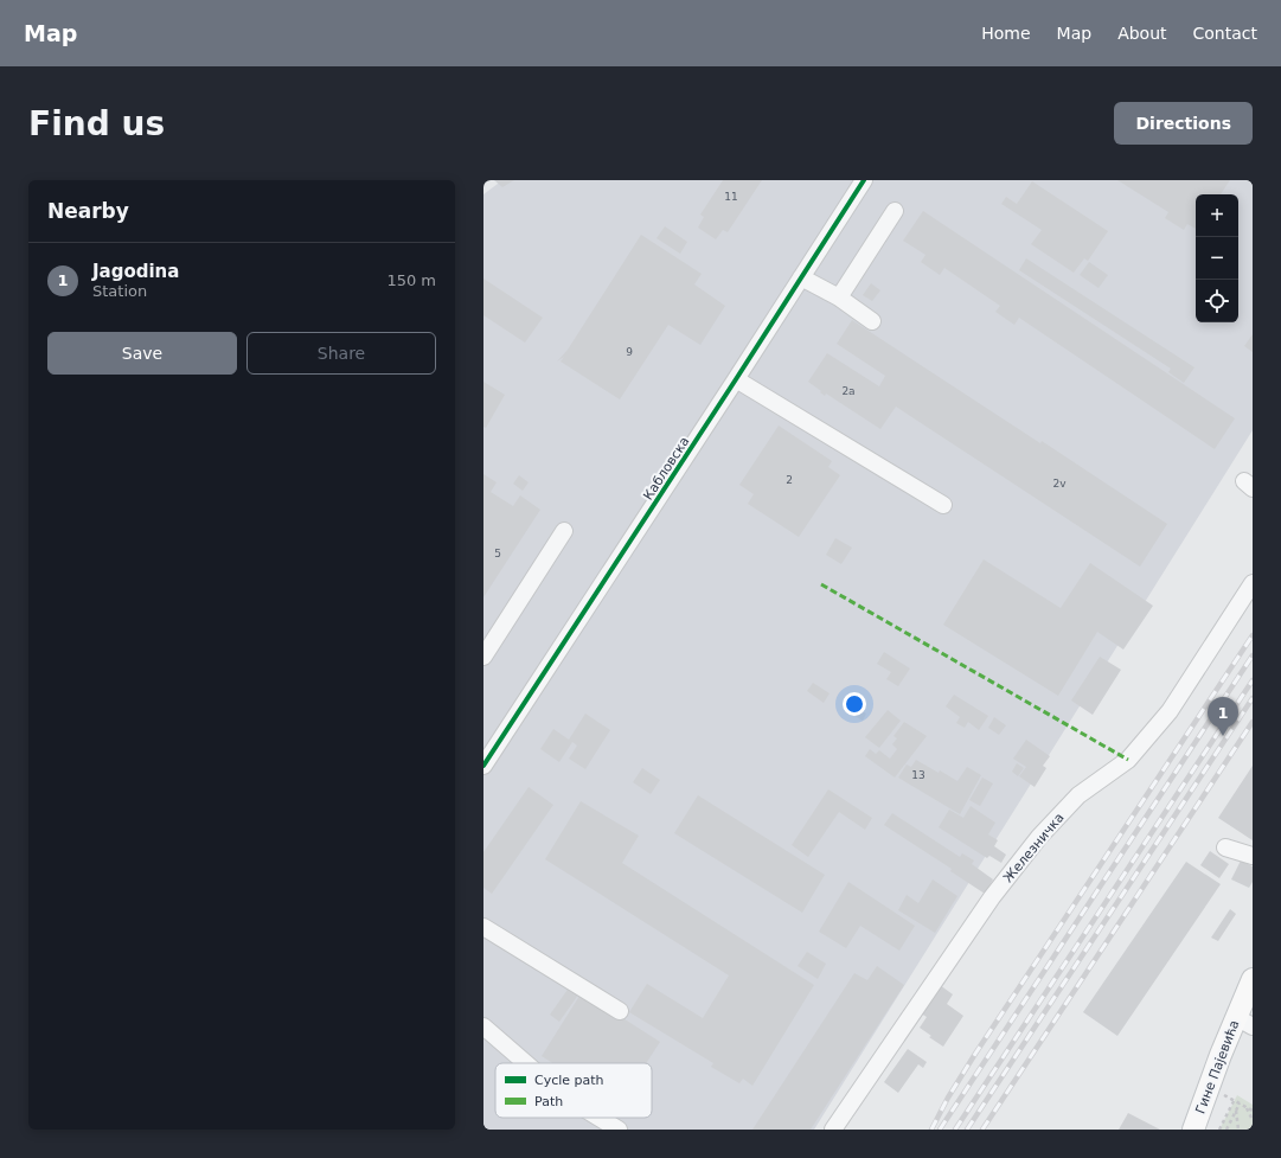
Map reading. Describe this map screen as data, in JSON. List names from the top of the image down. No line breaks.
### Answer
{"streets":{"main road":["Гине Пајевића"],"street":["Кабловска","Железничка"]},"house_numbers":["11","9","2a","2","2v","5","13"],"legend":["Cycle path","Path"],"page":{"header":"Map","nav":["Home","Map","About","Contact"],"buttons":["Directions",["Save","Share"]],"title":"Find us","heading":"Nearby","map_buttons":["+","−"],"list":[{"mark":"1","name":"Jagodina","note":"Station","value":"150 m"}],"pins":"1"}}
